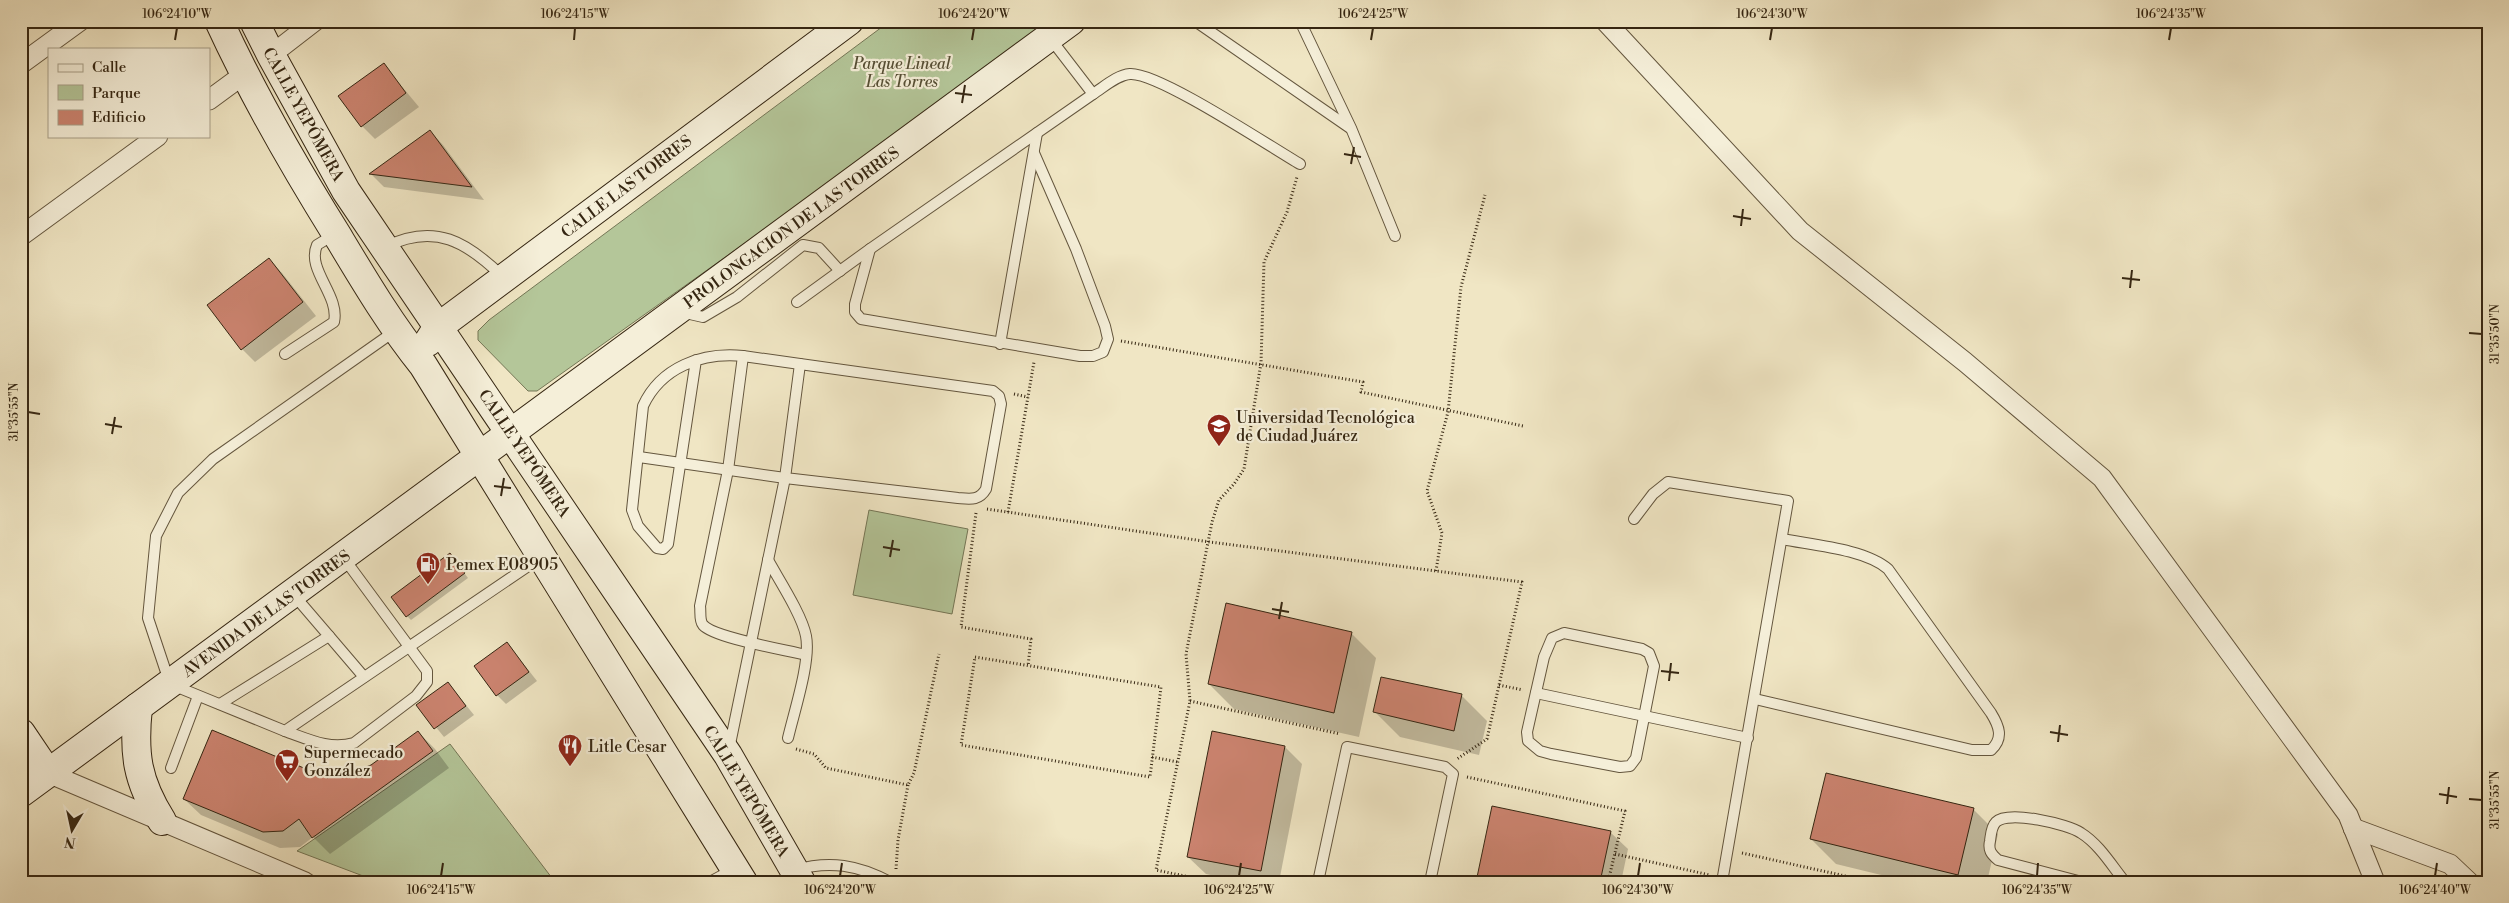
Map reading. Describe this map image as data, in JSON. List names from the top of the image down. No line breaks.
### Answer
{"streets":{"main road":["CALLE YEPÓMERA","CALLE LAS TORRES","PROLONGACION DE LAS TORRES","AVENIDA DE LAS TORRES"]},"crossings":[["CALLE YEPÓMERA","CALLE LAS TORRES"],["CALLE YEPÓMERA","PROLONGACION DE LAS TORRES"],["CALLE YEPÓMERA","AVENIDA DE LAS TORRES"],["PROLONGACION DE LAS TORRES","AVENIDA DE LAS TORRES"]],"parks":["Parque Lineal Las Torres"],"places":{"school or university":["Universidad Tecnológica de Ciudad Juárez"],"fuel station":["Pemex E08905"],"restaurant":["Litle Cesar"],"supermarket":["Supermecado González"]},"legend":["Calle","Parque","Edificio"],"north":"bottom","coordinates":["106°24'10\"W","106°24'15\"W","106°24'20\"W","106°24'25\"W","106°24'30\"W","106°24'35\"W","31°35'50\"N","31°35'55\"N","106°24'40\"W"]}
